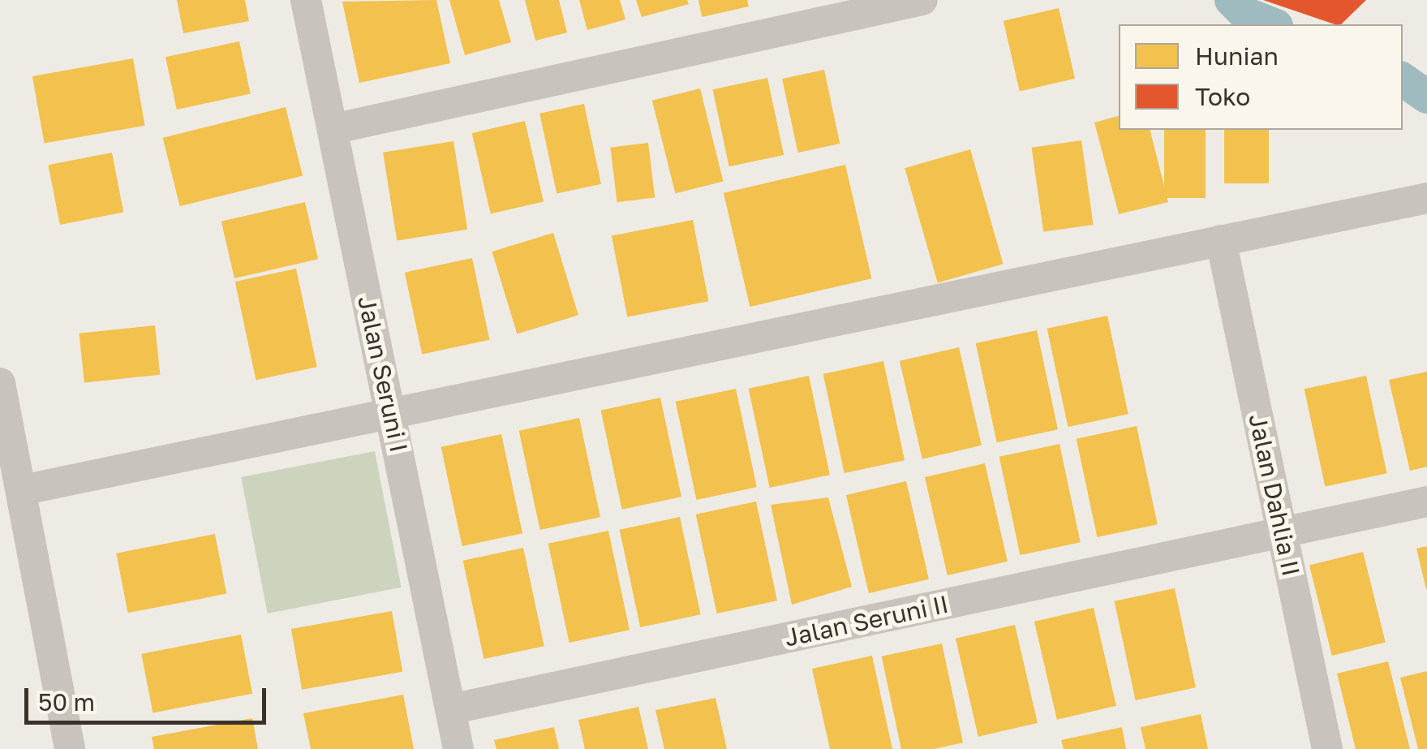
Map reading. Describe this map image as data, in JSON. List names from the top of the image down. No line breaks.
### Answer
{"streets":{"street":["Jalan Seruni I","Jalan Dahlia II","Jalan Seruni II"]},"crossings":[["Jalan Seruni I","Jalan Seruni II"],["Jalan Dahlia II","Jalan Seruni II"]],"legend":["Hunian","Toko"],"scale_bar":"50 m"}
